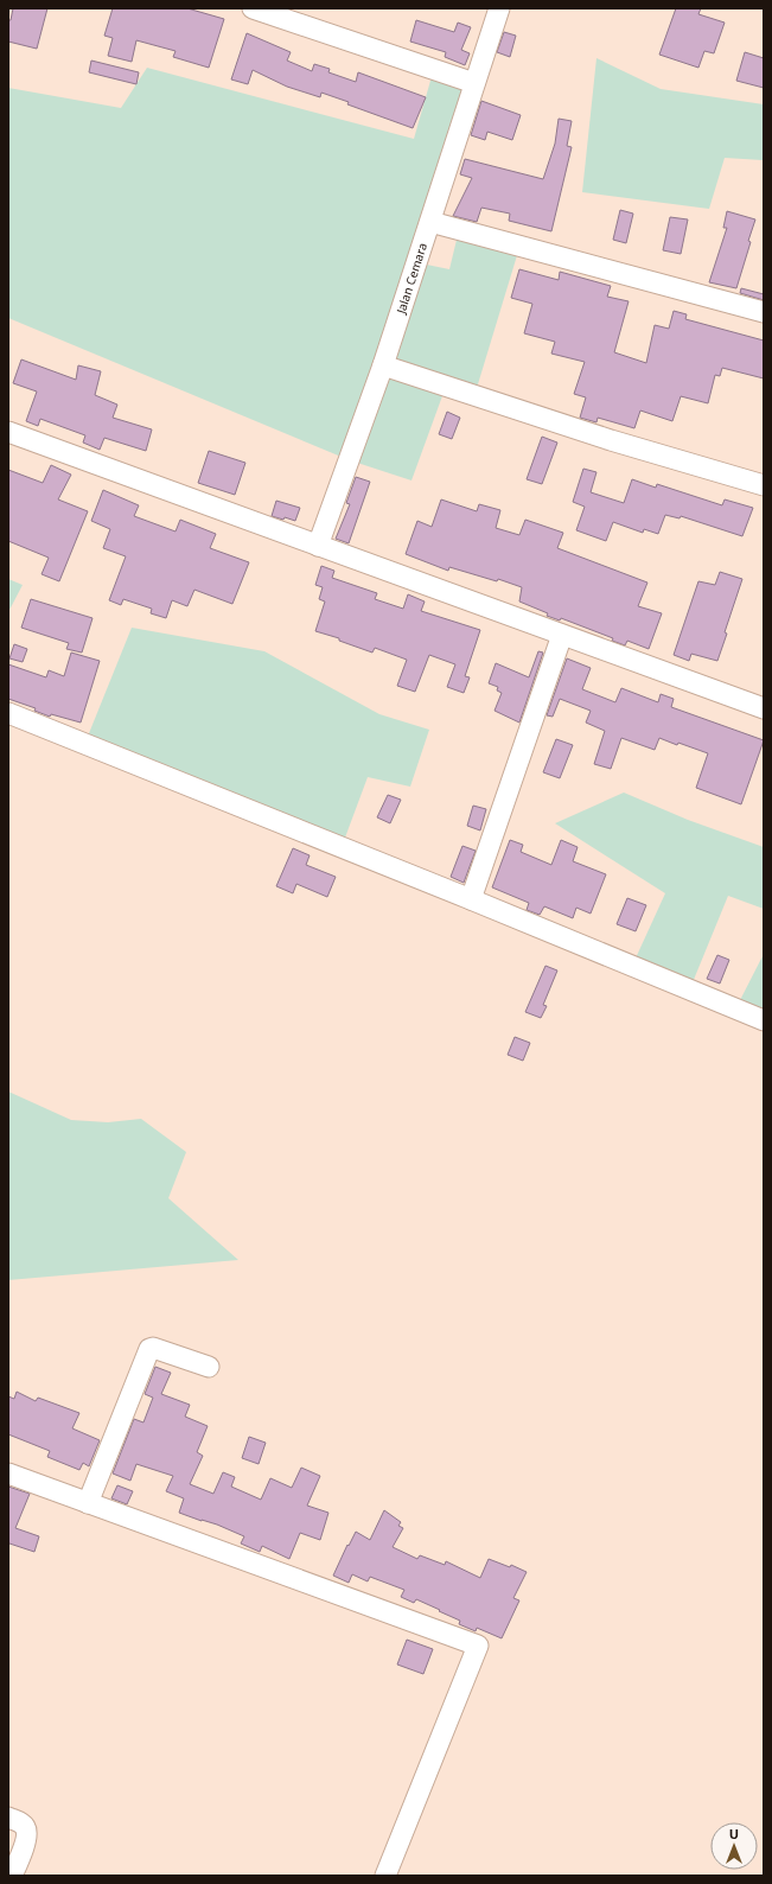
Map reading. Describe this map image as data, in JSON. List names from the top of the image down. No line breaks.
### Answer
{"streets":{"street":["Jalan Cemara"]},"north":"top"}
